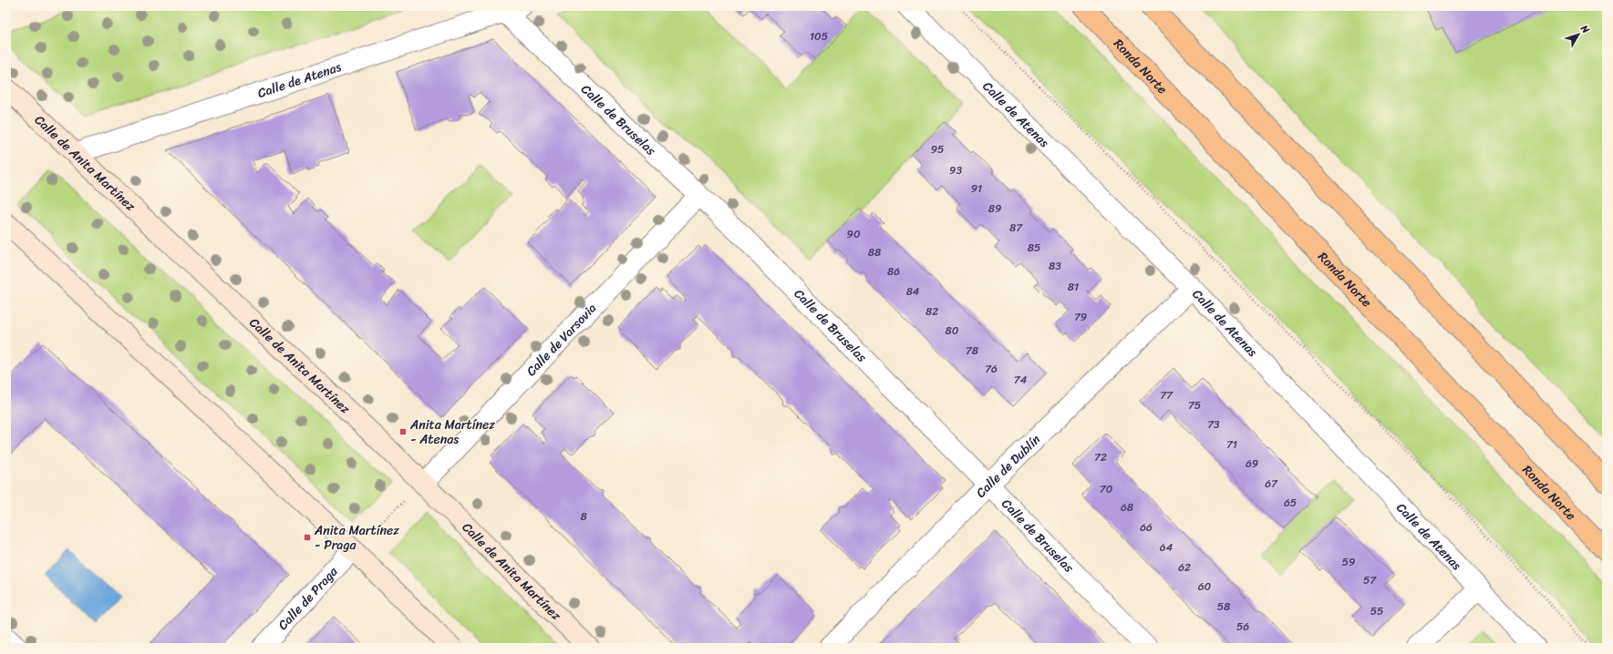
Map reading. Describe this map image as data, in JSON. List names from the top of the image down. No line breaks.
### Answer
{"streets":{"main road":["Ronda Norte","Calle de Anita Martínez"],"street":["Calle de Atenas","Calle de Bruselas","Calle de Varsovia","Calle de Dublín","Calle de Praga"]},"crossings":[["Calle de Atenas","Calle de Bruselas"],["Calle de Atenas","Calle de Anita Martínez"],["Calle de Atenas","Calle de Dublín"],["Calle de Bruselas","Calle de Varsovia"],["Calle de Bruselas","Calle de Dublín"],["Calle de Anita Martínez","Calle de Varsovia"]],"places":{"transit":["Anita Martínez - Atenas","Anita Martínez - Praga"]},"house_numbers":["105","95","93","91","89","87","90","85","88","83","86","81","84","82","79","80","78","76","74","77","75","73","71","72","69","67","70","65","68","8","66","64","59","62","57","60","58","55","56"],"north":"top right"}
